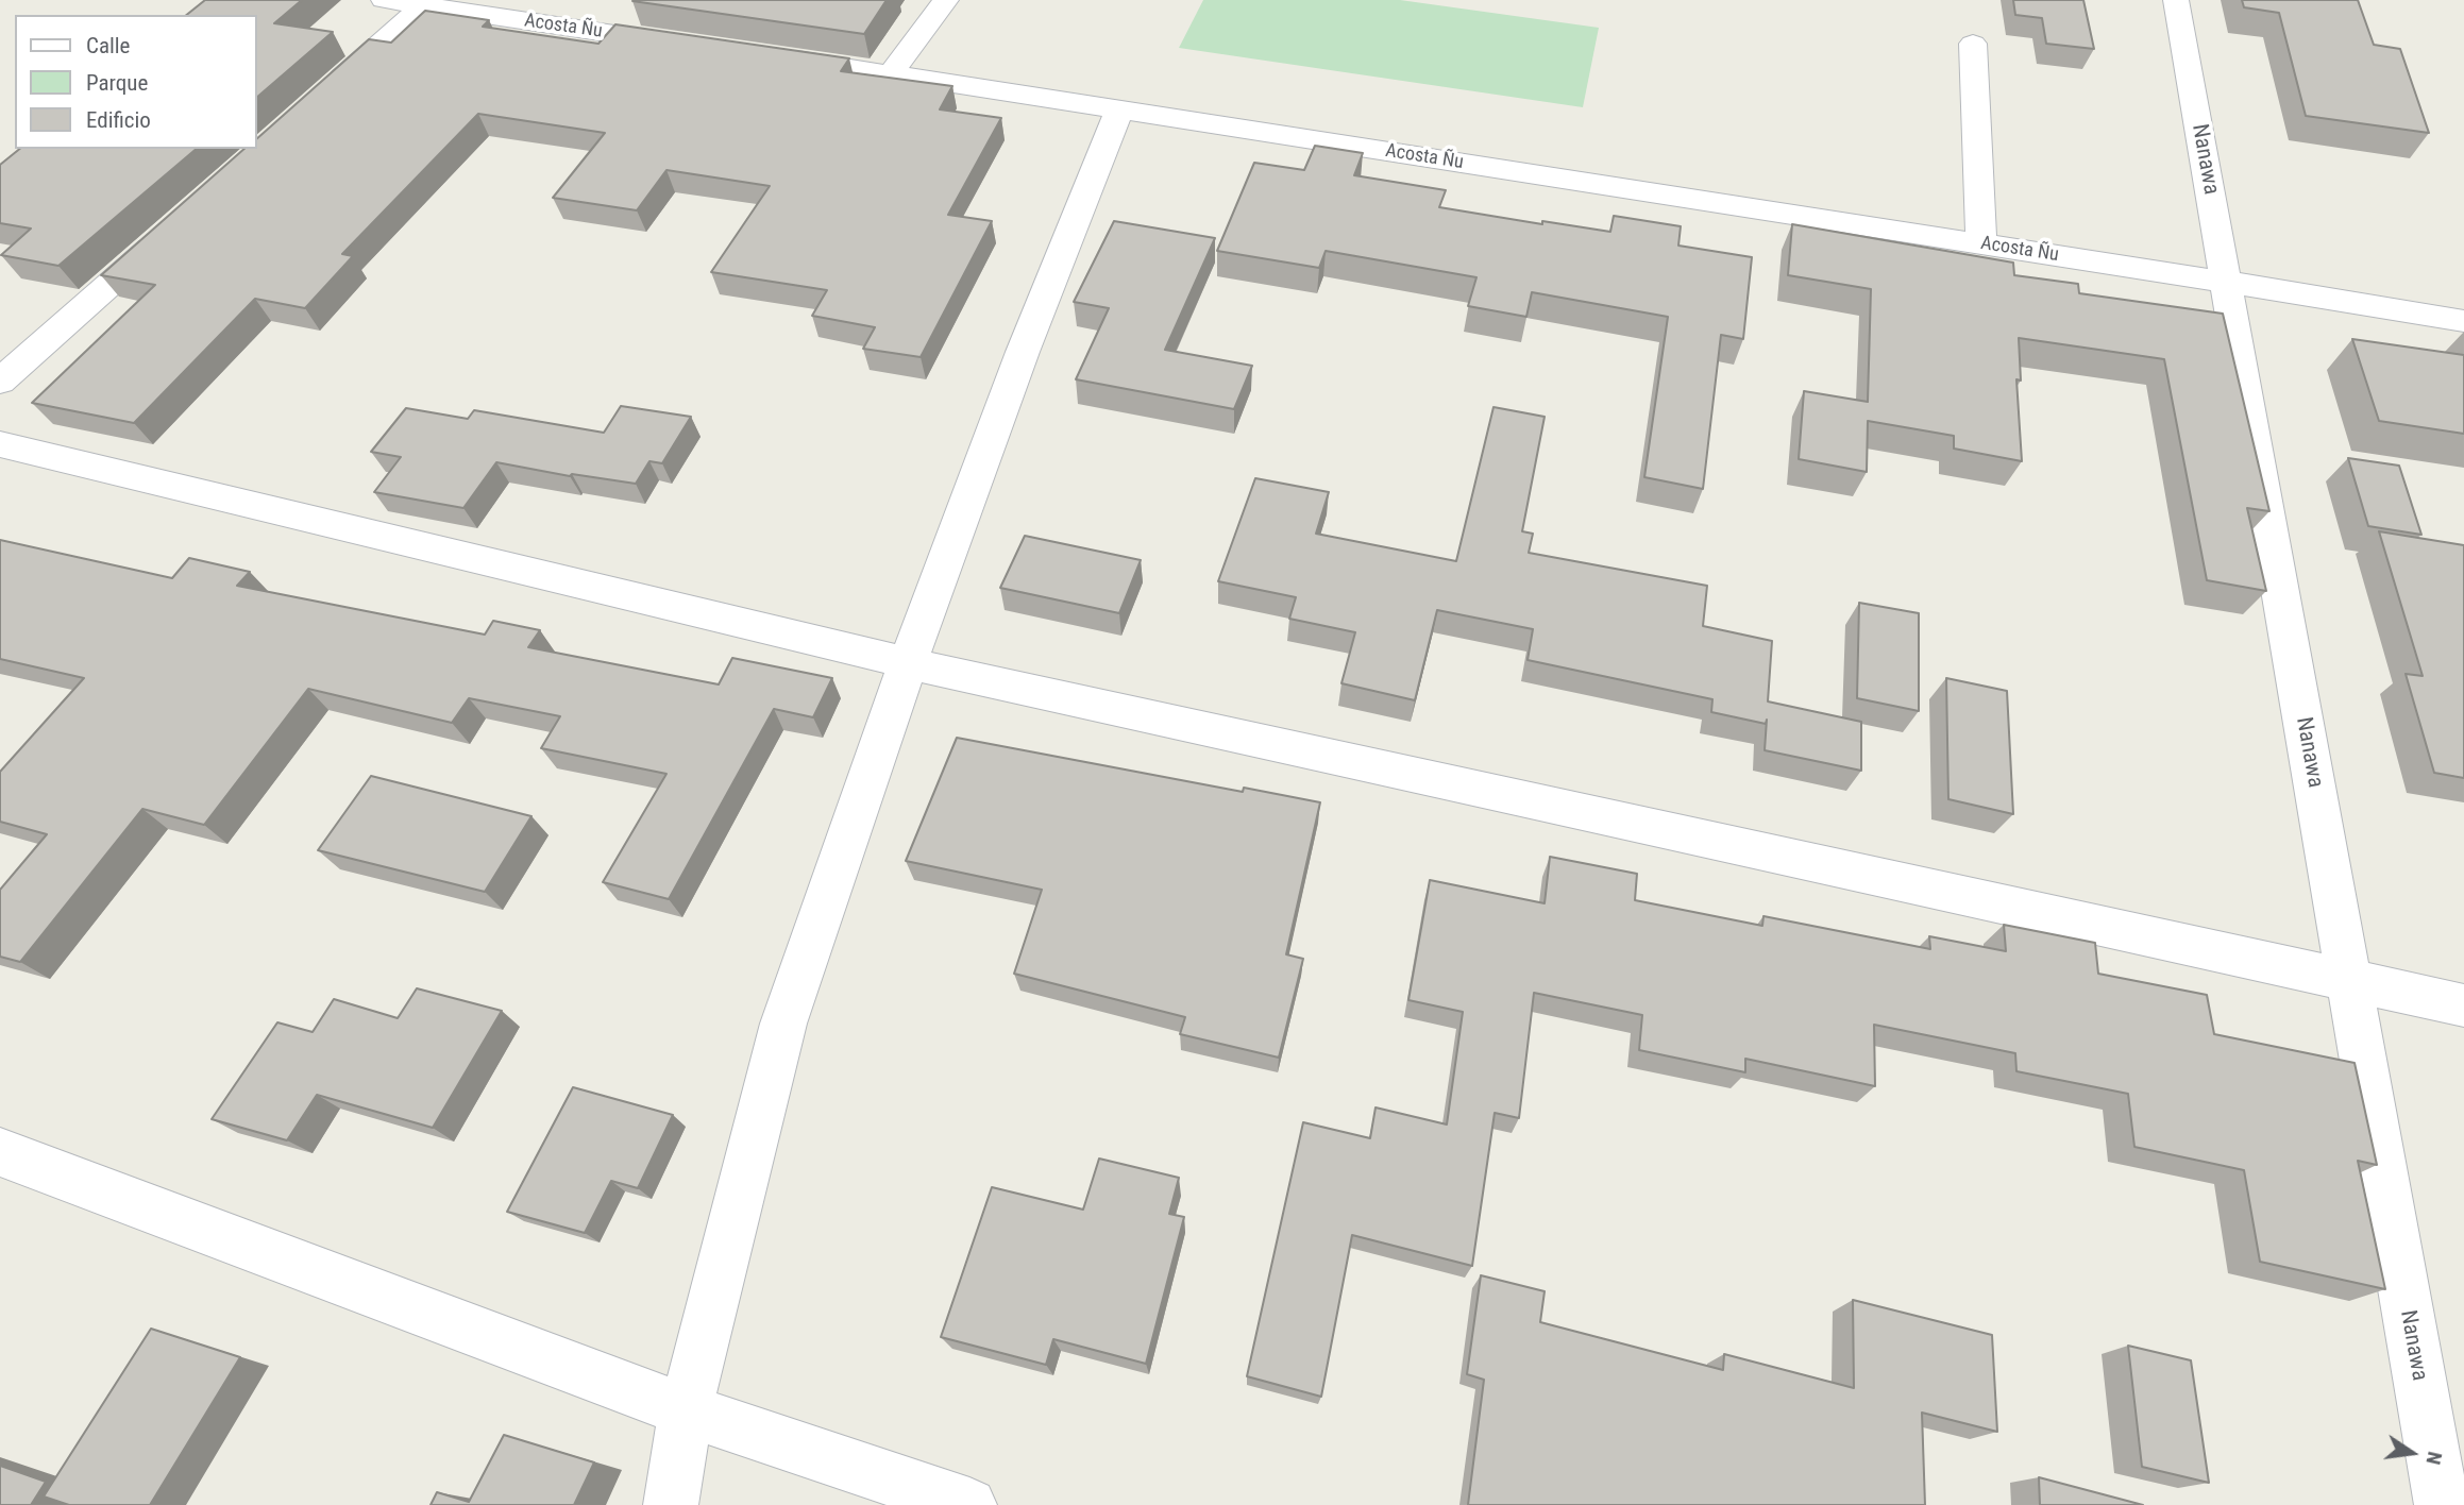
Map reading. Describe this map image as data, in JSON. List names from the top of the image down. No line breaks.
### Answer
{"streets":{"street":["Acosta Ñu","Nanawa"]},"crossings":[["Acosta Ñu","Nanawa"]],"legend":["Calle","Parque","Edificio"],"north":"right"}
